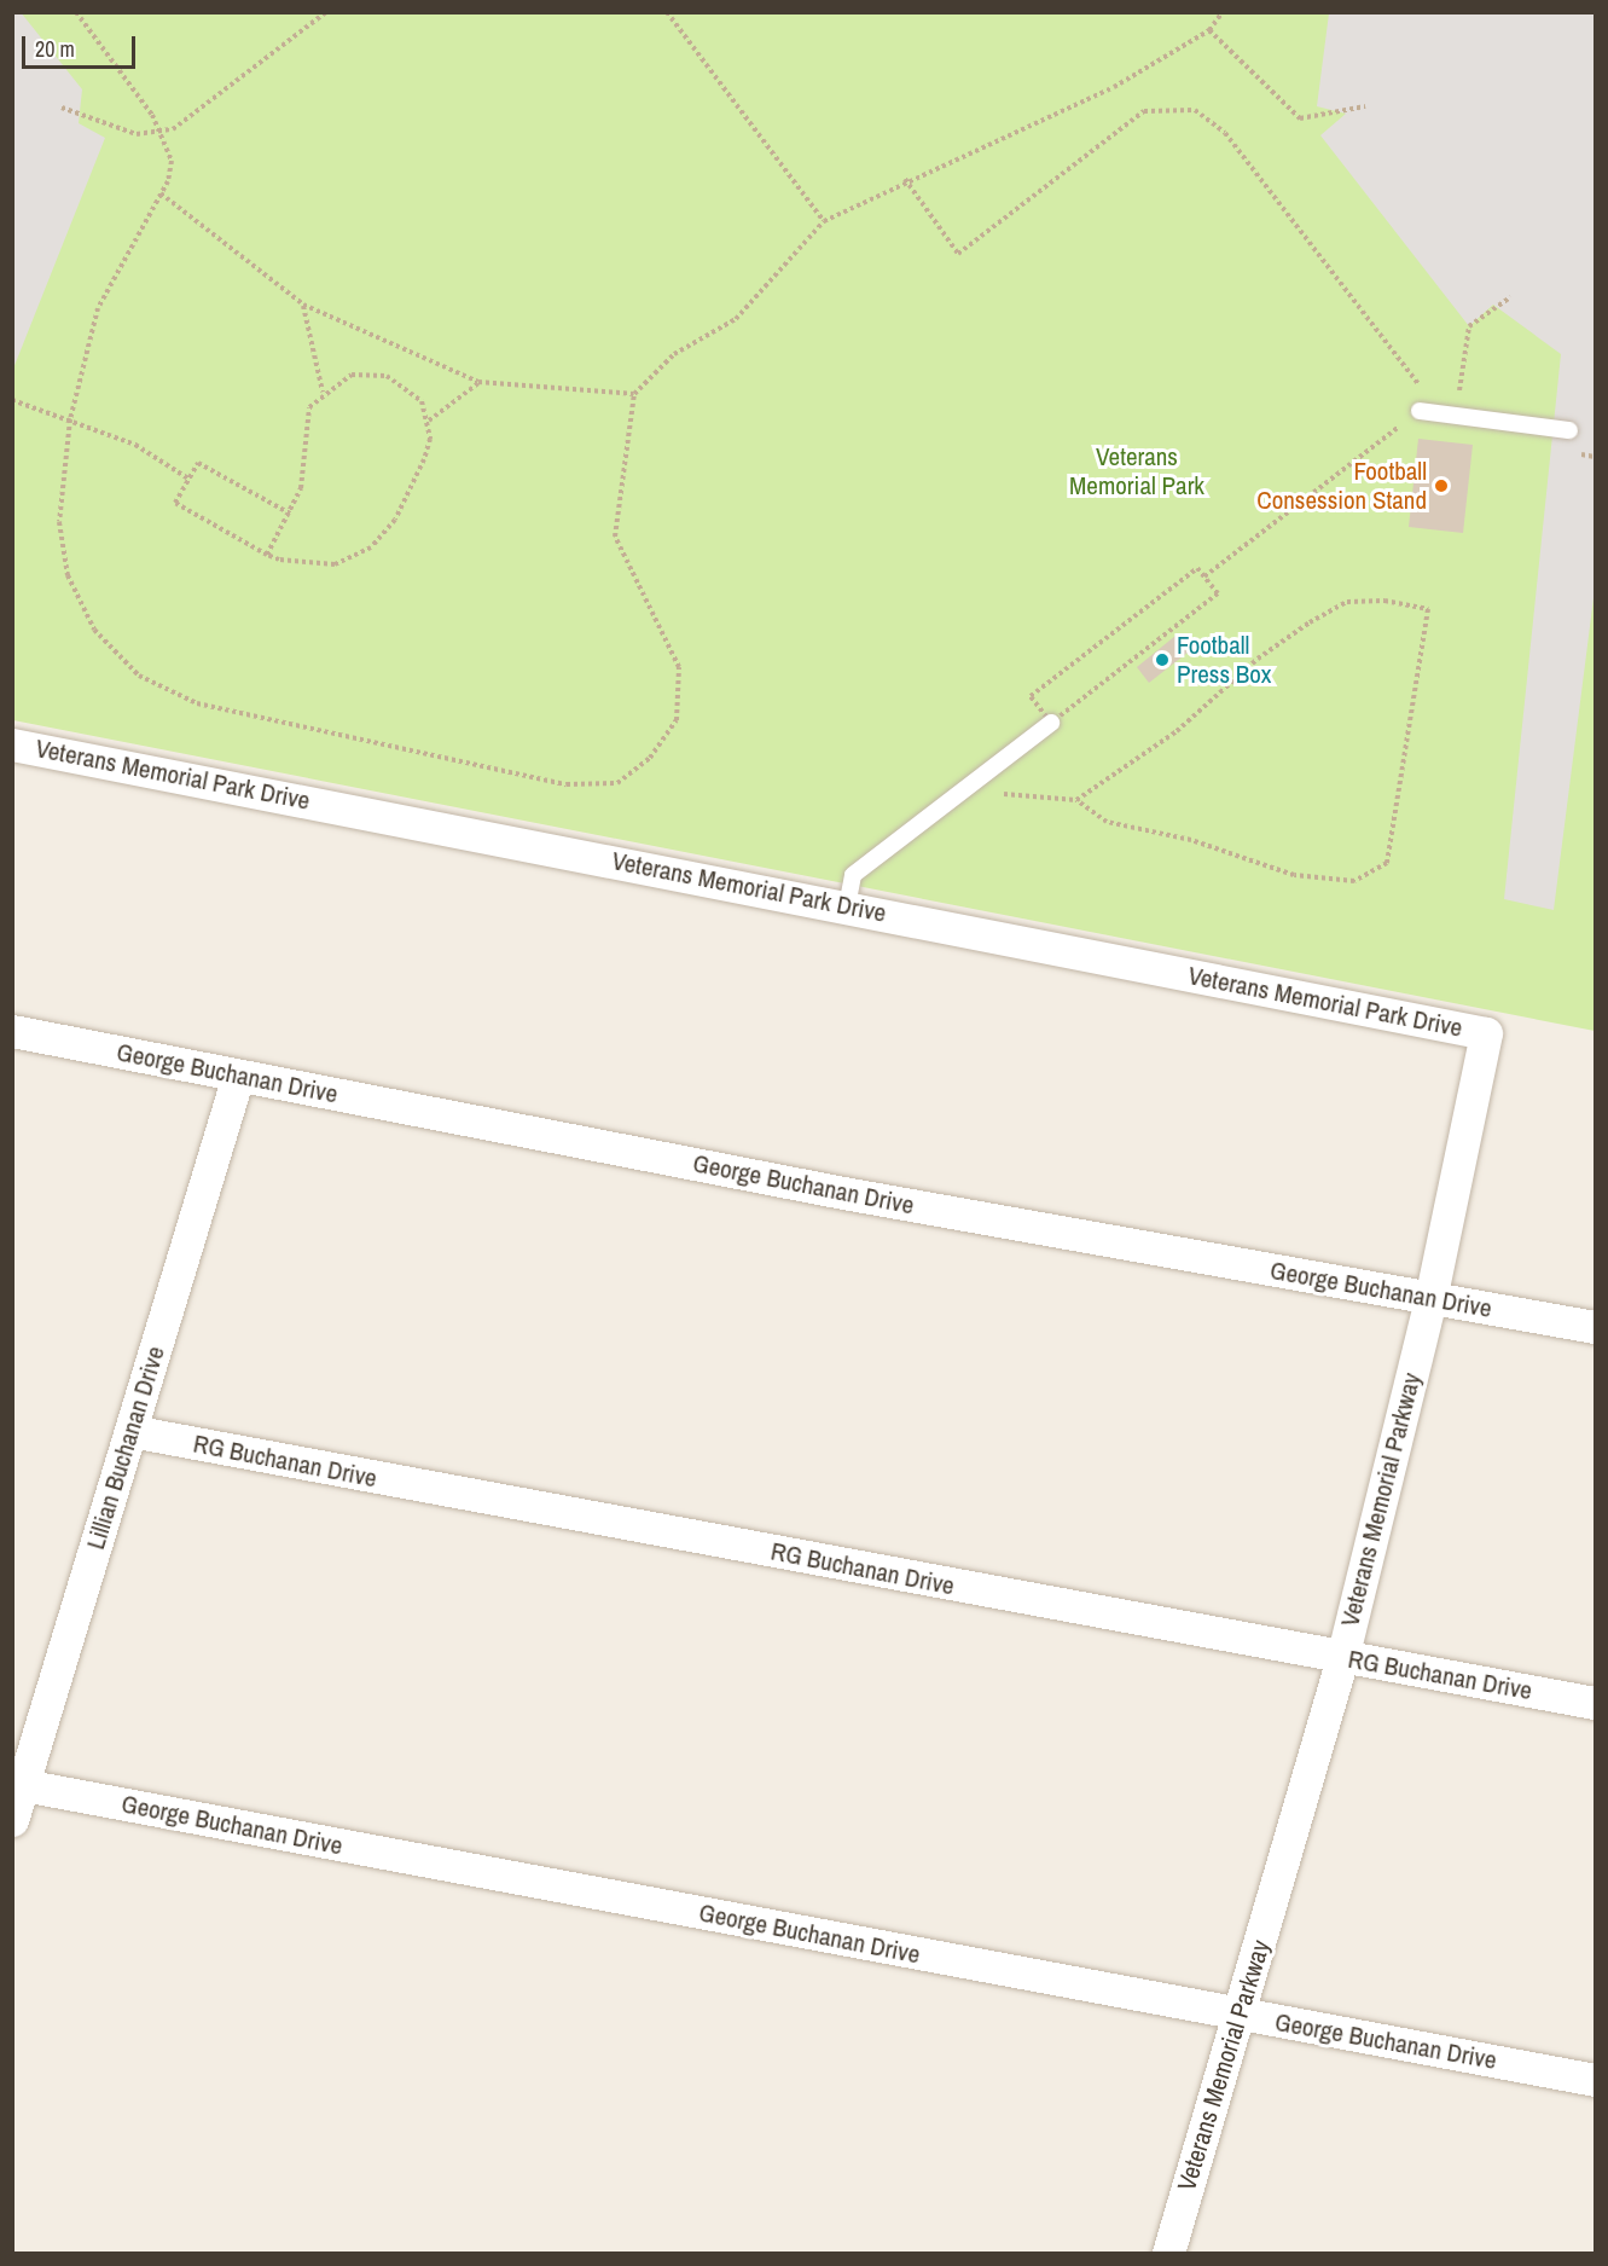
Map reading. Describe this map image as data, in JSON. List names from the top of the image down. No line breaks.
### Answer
{"streets":{"street":["Veterans Memorial Park Drive","George Buchanan Drive","Lillian Buchanan Drive","RG Buchanan Drive","Veterans Memorial Parkway"]},"crossings":[["Veterans Memorial Park Drive","Veterans Memorial Parkway"],["George Buchanan Drive","Lillian Buchanan Drive"],["George Buchanan Drive","Veterans Memorial Parkway"],["Lillian Buchanan Drive","RG Buchanan Drive"],["RG Buchanan Drive","Veterans Memorial Parkway"]],"parks":["Veterans Memorial Park"],"places":["Football Consession Stand","Football Press Box"],"scale_bar":"20 m"}
